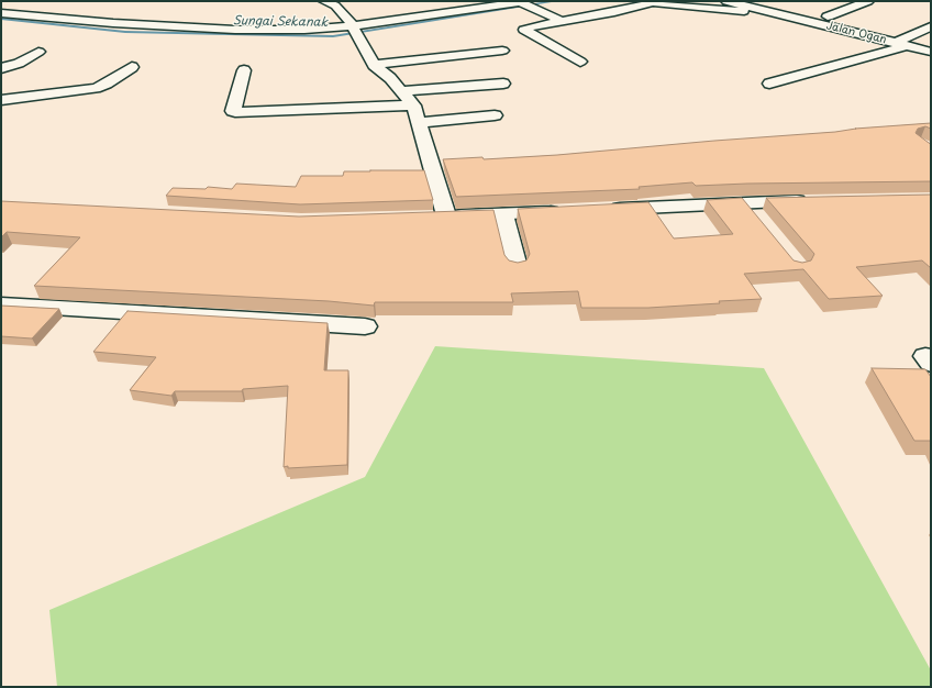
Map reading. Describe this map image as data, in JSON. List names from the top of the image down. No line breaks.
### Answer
{"streets":{"street":["Jalan Ogan"]},"water":["Sungai Sekanak"]}
